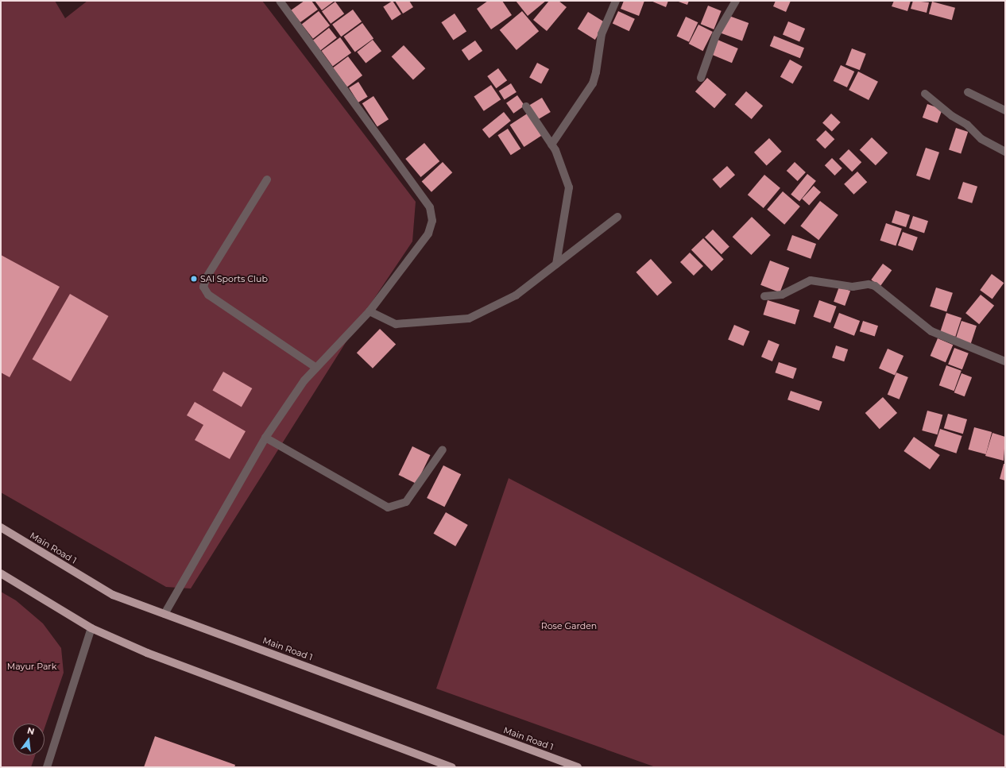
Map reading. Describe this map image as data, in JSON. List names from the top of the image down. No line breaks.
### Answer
{"streets":{"main road":["Main Road 1"]},"parks":["Rose Garden","Mayur Park"],"places":["SAI Sports Club"],"north":"top"}
